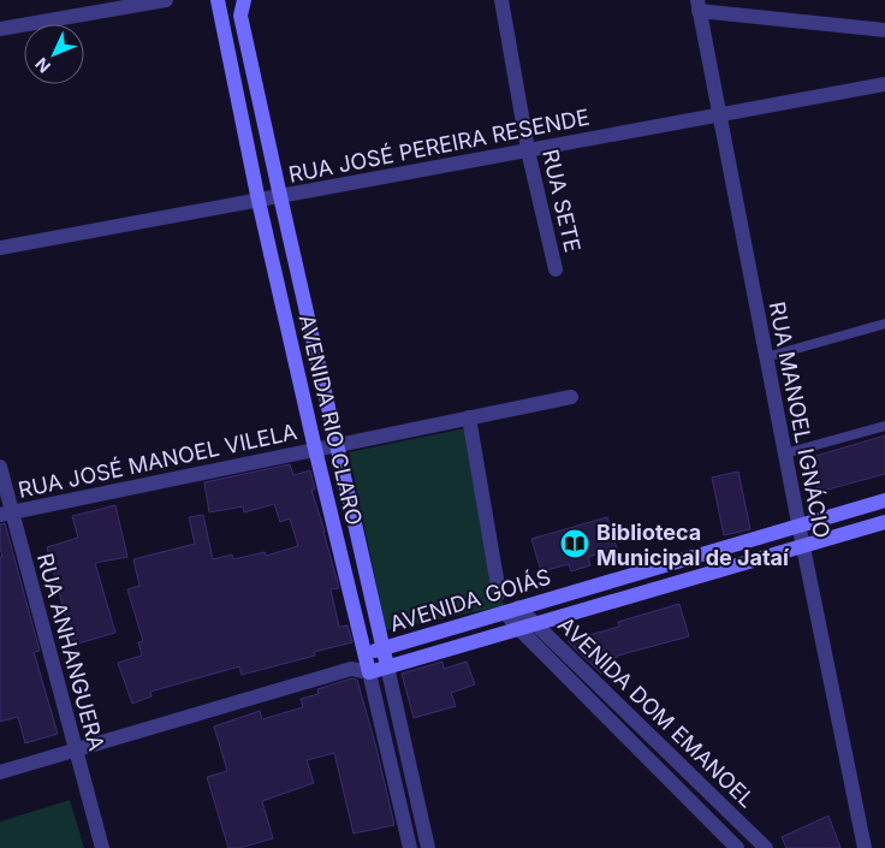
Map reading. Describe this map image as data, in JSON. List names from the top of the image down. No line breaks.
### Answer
{"streets":{"main road":["AVENIDA RIO CLARO","AVENIDA GOIÁS"],"street":["RUA JOSÉ PEREIRA RESENDE","RUA SETE","RUA MANOEL IGNÁCIO","RUA JOSÉ MANOEL VILELA","RUA ANHANGUERA","AVENIDA DOM EMANOEL"]},"crossings":[["RUA JOSÉ PEREIRA RESENDE","RUA SETE"],["RUA JOSÉ PEREIRA RESENDE","AVENIDA RIO CLARO"],["RUA JOSÉ PEREIRA RESENDE","RUA MANOEL IGNÁCIO"],["AVENIDA RIO CLARO","RUA JOSÉ MANOEL VILELA"],["AVENIDA RIO CLARO","AVENIDA GOIÁS"],["RUA MANOEL IGNÁCIO","AVENIDA GOIÁS"],["RUA JOSÉ MANOEL VILELA","RUA ANHANGUERA"],["AVENIDA GOIÁS","RUA ANHANGUERA"],["AVENIDA GOIÁS","AVENIDA DOM EMANOEL"]],"places":{"library":["Biblioteca Municipal de Jataí"]},"north":"bottom left"}
